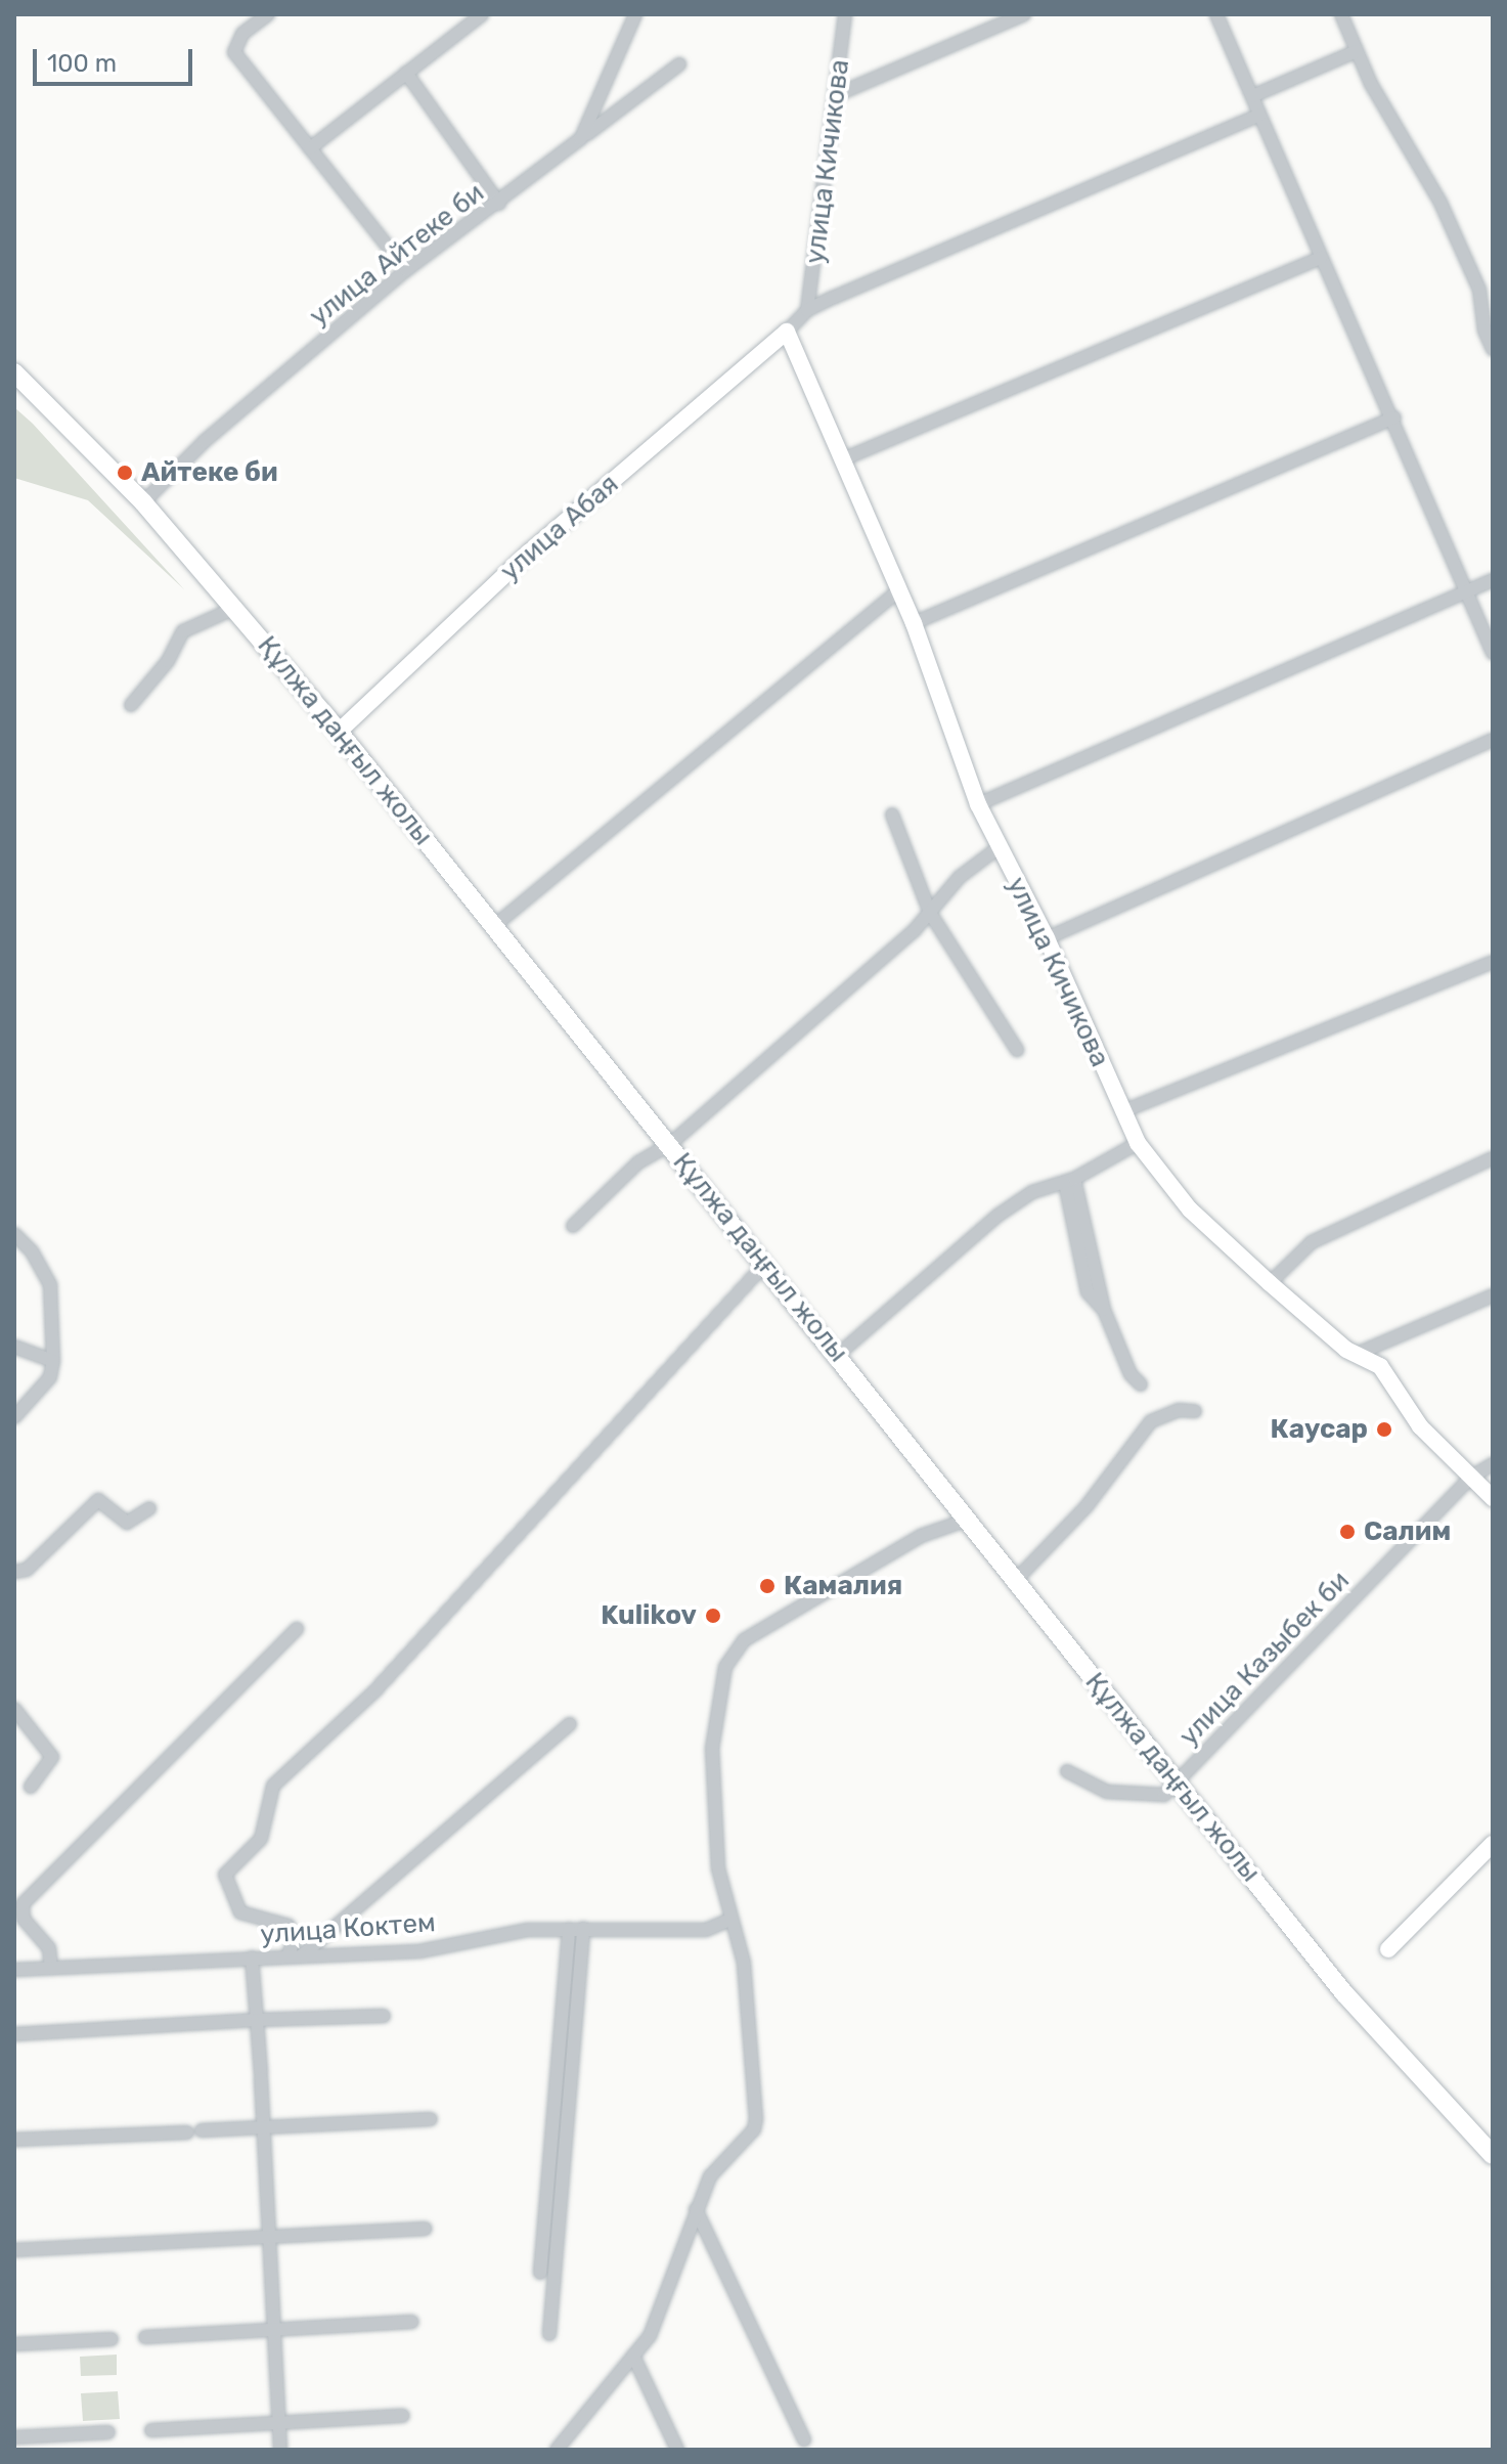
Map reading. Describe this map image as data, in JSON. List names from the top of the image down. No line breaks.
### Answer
{"streets":{"main road":["Құлжа даңғыл жолы"],"street":["улица Кичикова","улица Айтеке би","улица Абая","улица Казыбек би","улица Коктем"]},"crossings":[["улица Кичикова","улица Абая"],["улица Кичикова","улица Казыбек би"],["улица Айтеке би","Құлжа даңғыл жолы"],["улица Абая","Құлжа даңғыл жолы"],["Құлжа даңғыл жолы","улица Казыбек би"]],"places":["Айтеке би","Каусар","Салим","Камалия","Kulikov"],"scale_bar":"100 m"}
